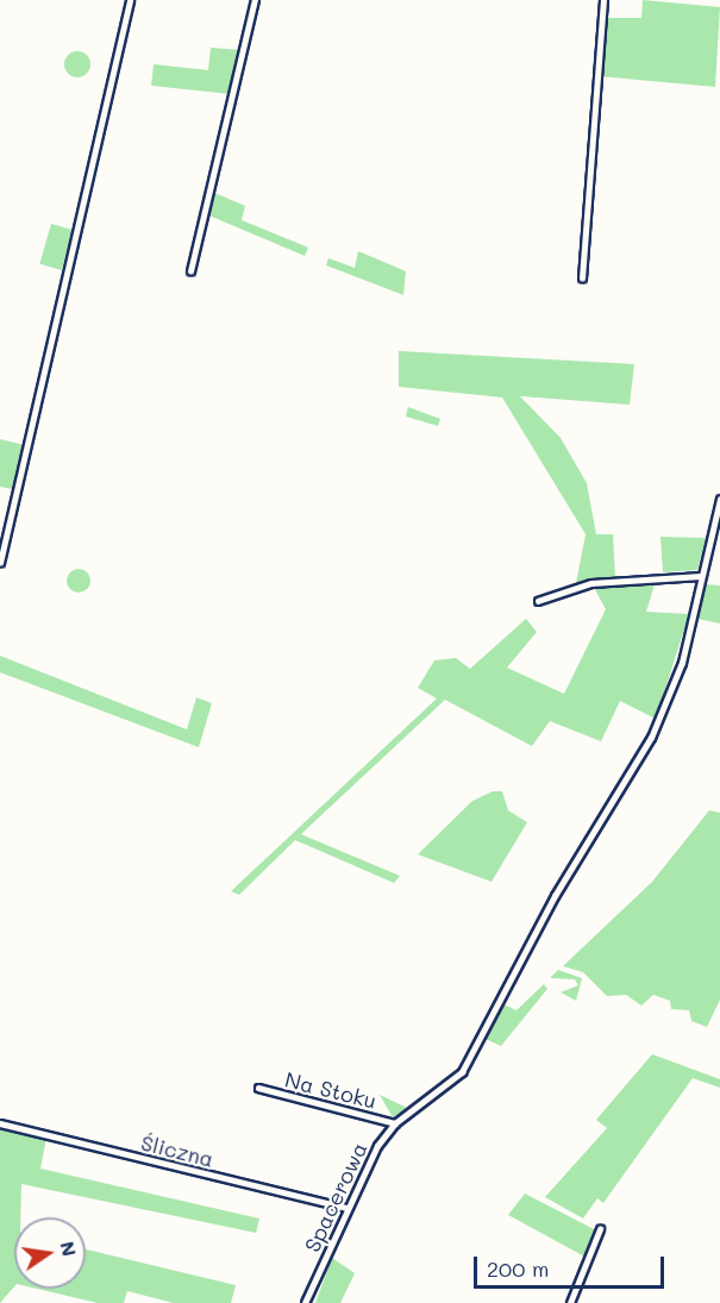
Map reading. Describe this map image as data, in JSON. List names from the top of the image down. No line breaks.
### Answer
{"streets":{"street":["Na Stoku","Śliczna","Spacerowa"]},"crossings":[["Na Stoku","Spacerowa"],["Śliczna","Spacerowa"]],"scale_bar":"200 m","north":"right"}
